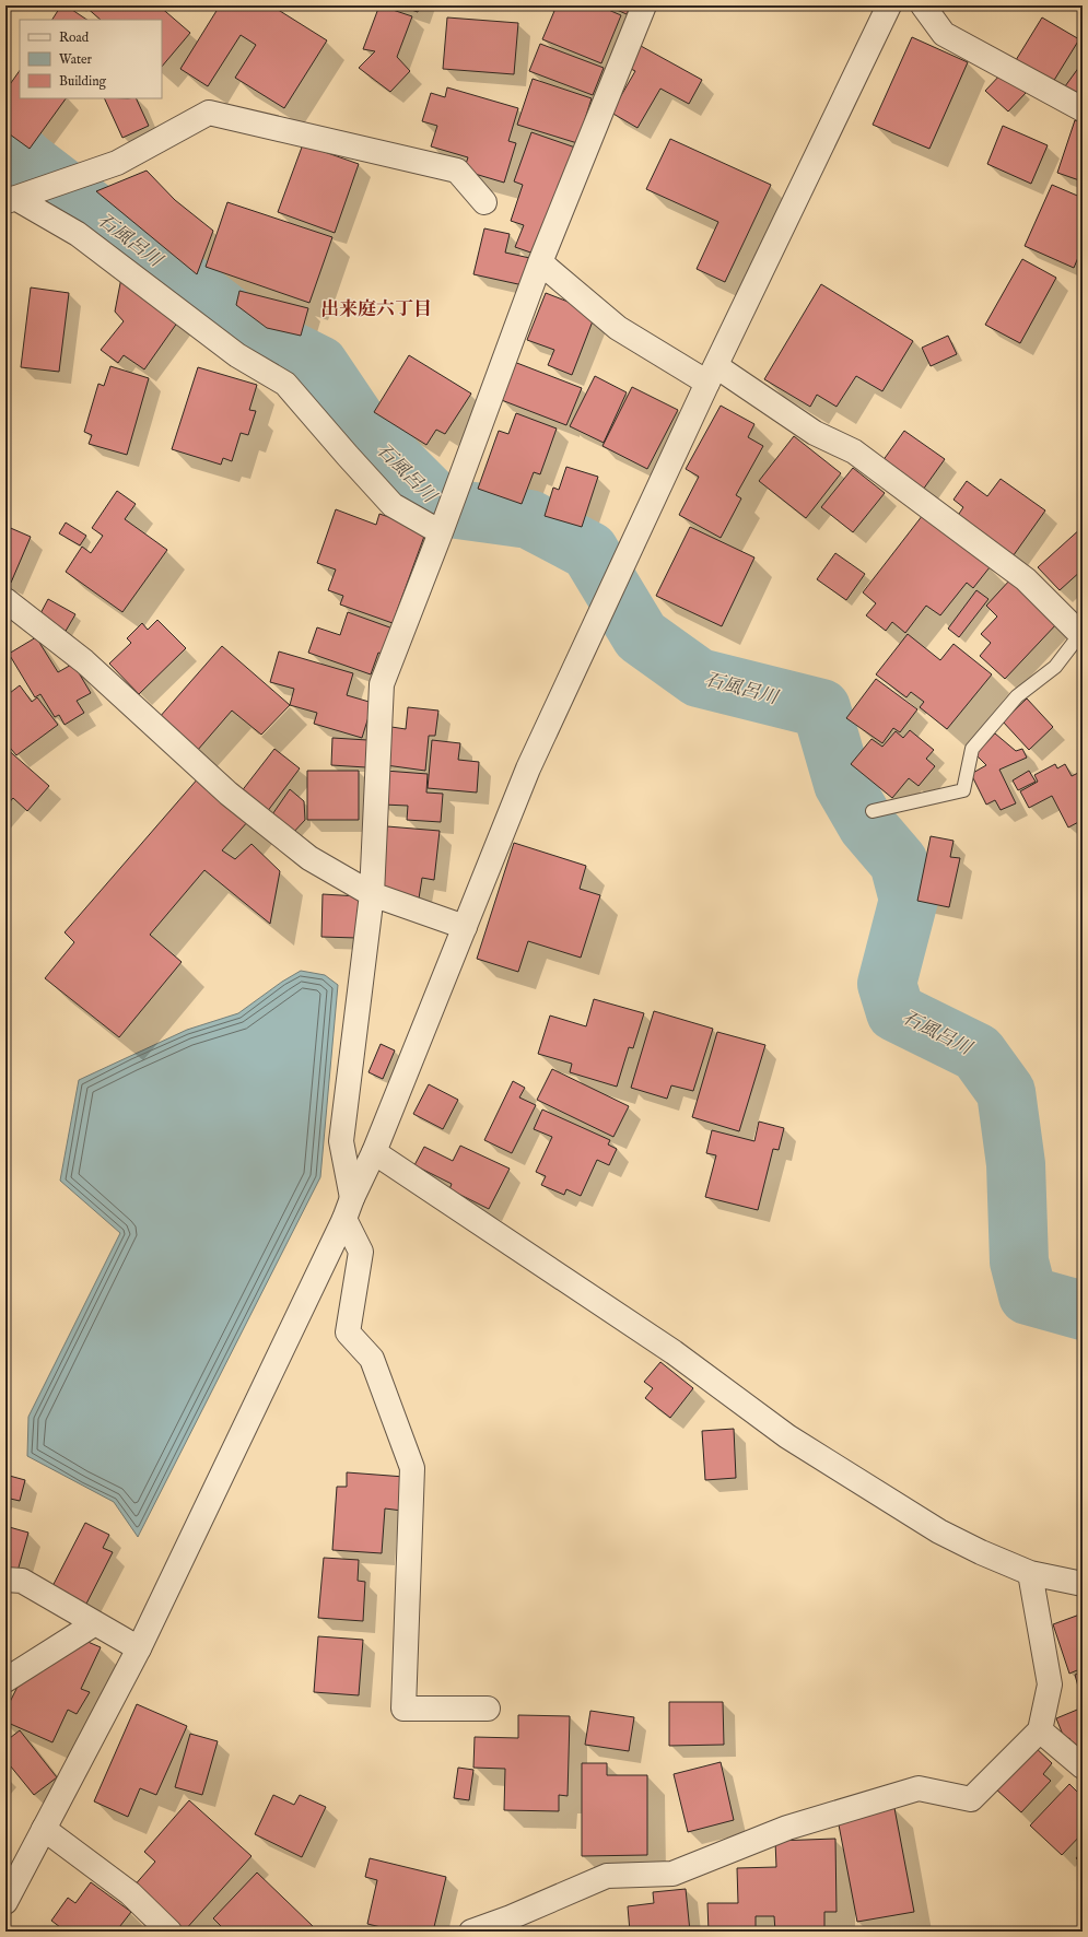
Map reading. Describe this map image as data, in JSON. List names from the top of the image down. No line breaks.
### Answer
{"districts":["出来庭六丁目"],"water":["石風呂川"],"legend":["Road","Water","Building"]}
